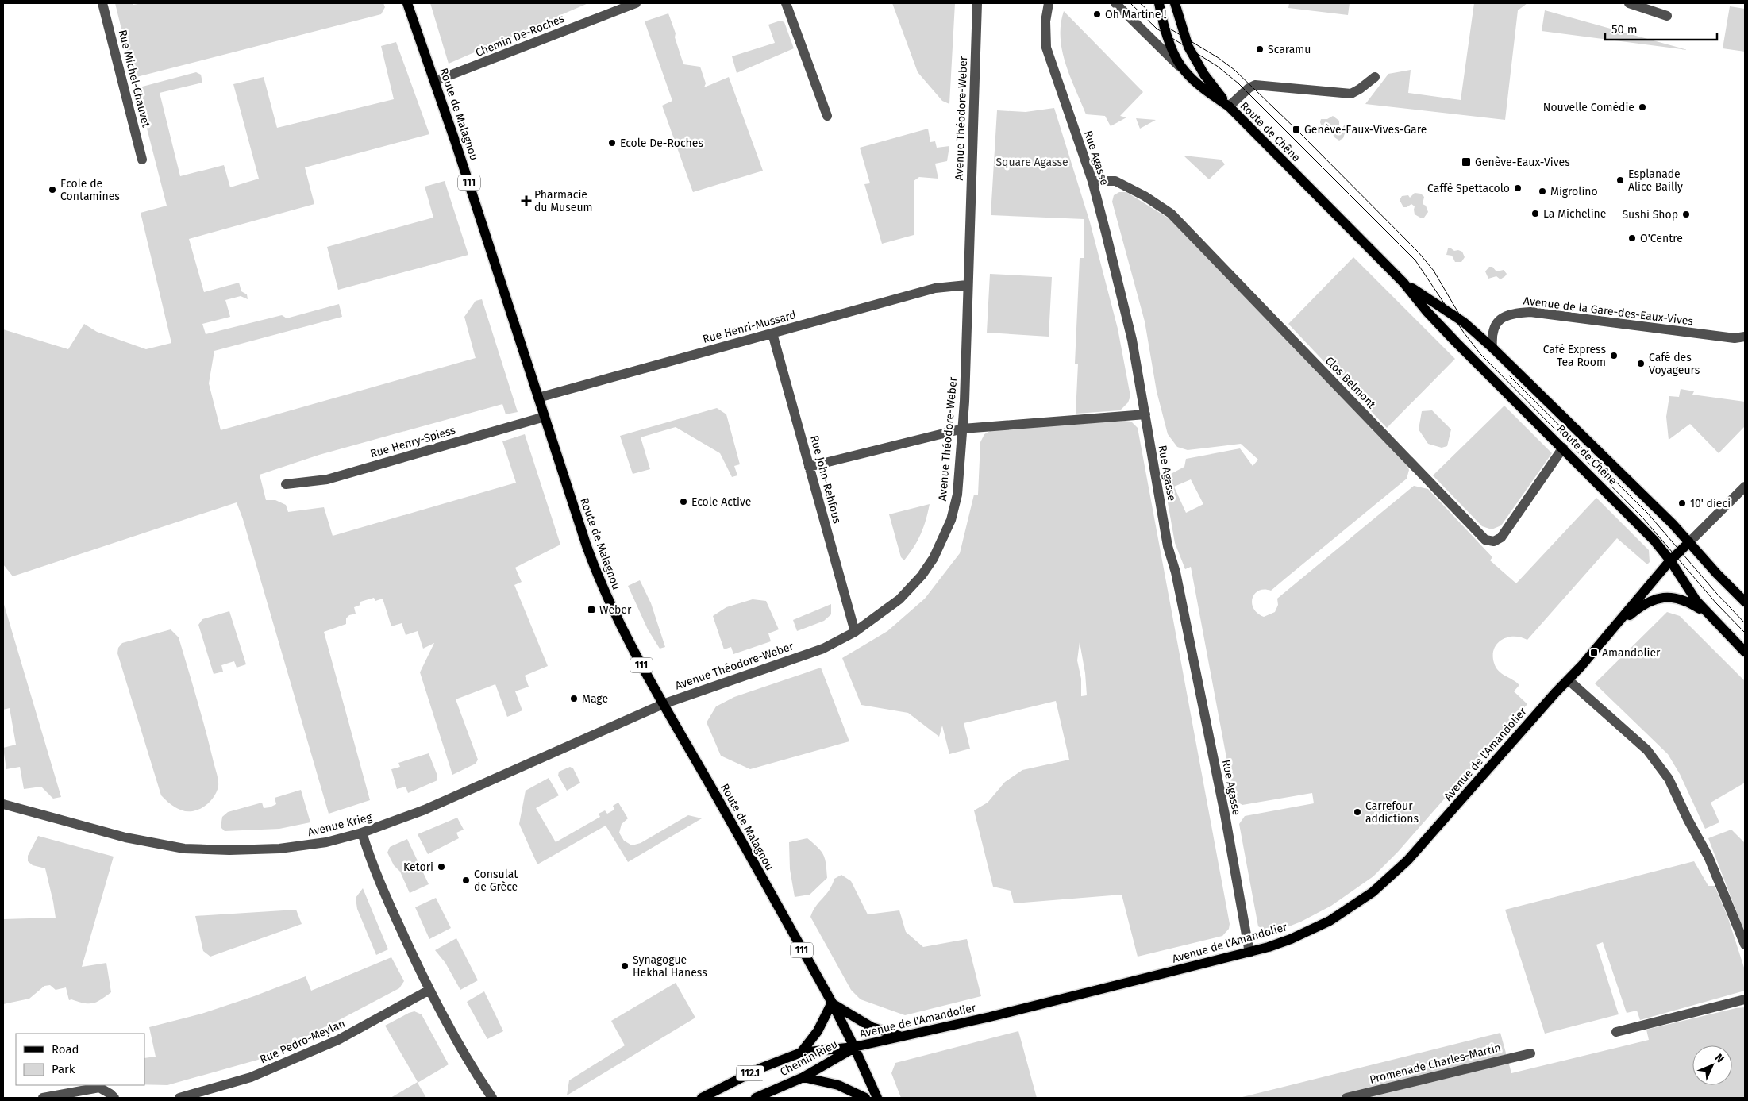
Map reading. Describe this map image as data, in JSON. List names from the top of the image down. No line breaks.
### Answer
{"streets":{"main road":["Route de Malagnou","Route de Chêne","111","Avenue de l'Amandolier","Chemin Rieu","112.1"],"street":["Chemin De-Roches","Rue Michel-Chauvet","Avenue Théodore-Weber","Rue Agasse","Avenue de la Gare-des-Eaux-Vives","Rue Henri-Mussard","Clos Belmont","Rue Henry-Spiess","Rue John-Rehfous","Avenue Krieg","Rue Pedro-Meylan","Promenade Charles-Martin"]},"crossings":[["Chemin De-Roches","Route de Malagnou"],["Route de Malagnou","Avenue Théodore-Weber"],["Route de Malagnou","Rue Henri-Mussard"],["Route de Malagnou","Rue Henry-Spiess"],["Route de Malagnou","Avenue de l'Amandolier"],["Route de Malagnou","Avenue Krieg"],["Route de Malagnou","Chemin Rieu"],["Avenue Théodore-Weber","Rue Henri-Mussard"],["Avenue Théodore-Weber","Rue John-Rehfous"],["Avenue Théodore-Weber","Avenue Krieg"],["Route de Chêne","Avenue de la Gare-des-Eaux-Vives"],["Route de Chêne","Clos Belmont"],["Route de Chêne","Avenue de l'Amandolier"],["Rue Agasse","Clos Belmont"],["Rue Agasse","Avenue de l'Amandolier"],["Rue Henri-Mussard","Rue John-Rehfous"],["Avenue de l'Amandolier","Chemin Rieu"]],"parks":["Square Agasse"],"places":{"other":["Oh Martine !","Scaramu","Nouvelle Comédie","Ecole De-Roches","Esplanade Alice Bailly","Caffè Spettacolo","Ecole de Contamines","Migrolino","La Micheline","Sushi Shop","O'Centre","Café Express Tea Room","Café des Voyageurs","Ecole Active","10' dieci","Mage","Carrefour addictions","Ketori","Consulat de Grèce","Synagogue Hekhal Haness"],"transit":["Genève-Eaux-Vives-Gare","Genève-Eaux-Vives","Weber","Amandolier"],"health":["Pharmacie du Museum"]},"legend":["Road","Park"],"scale_bar":"50 m","north":"top right"}
